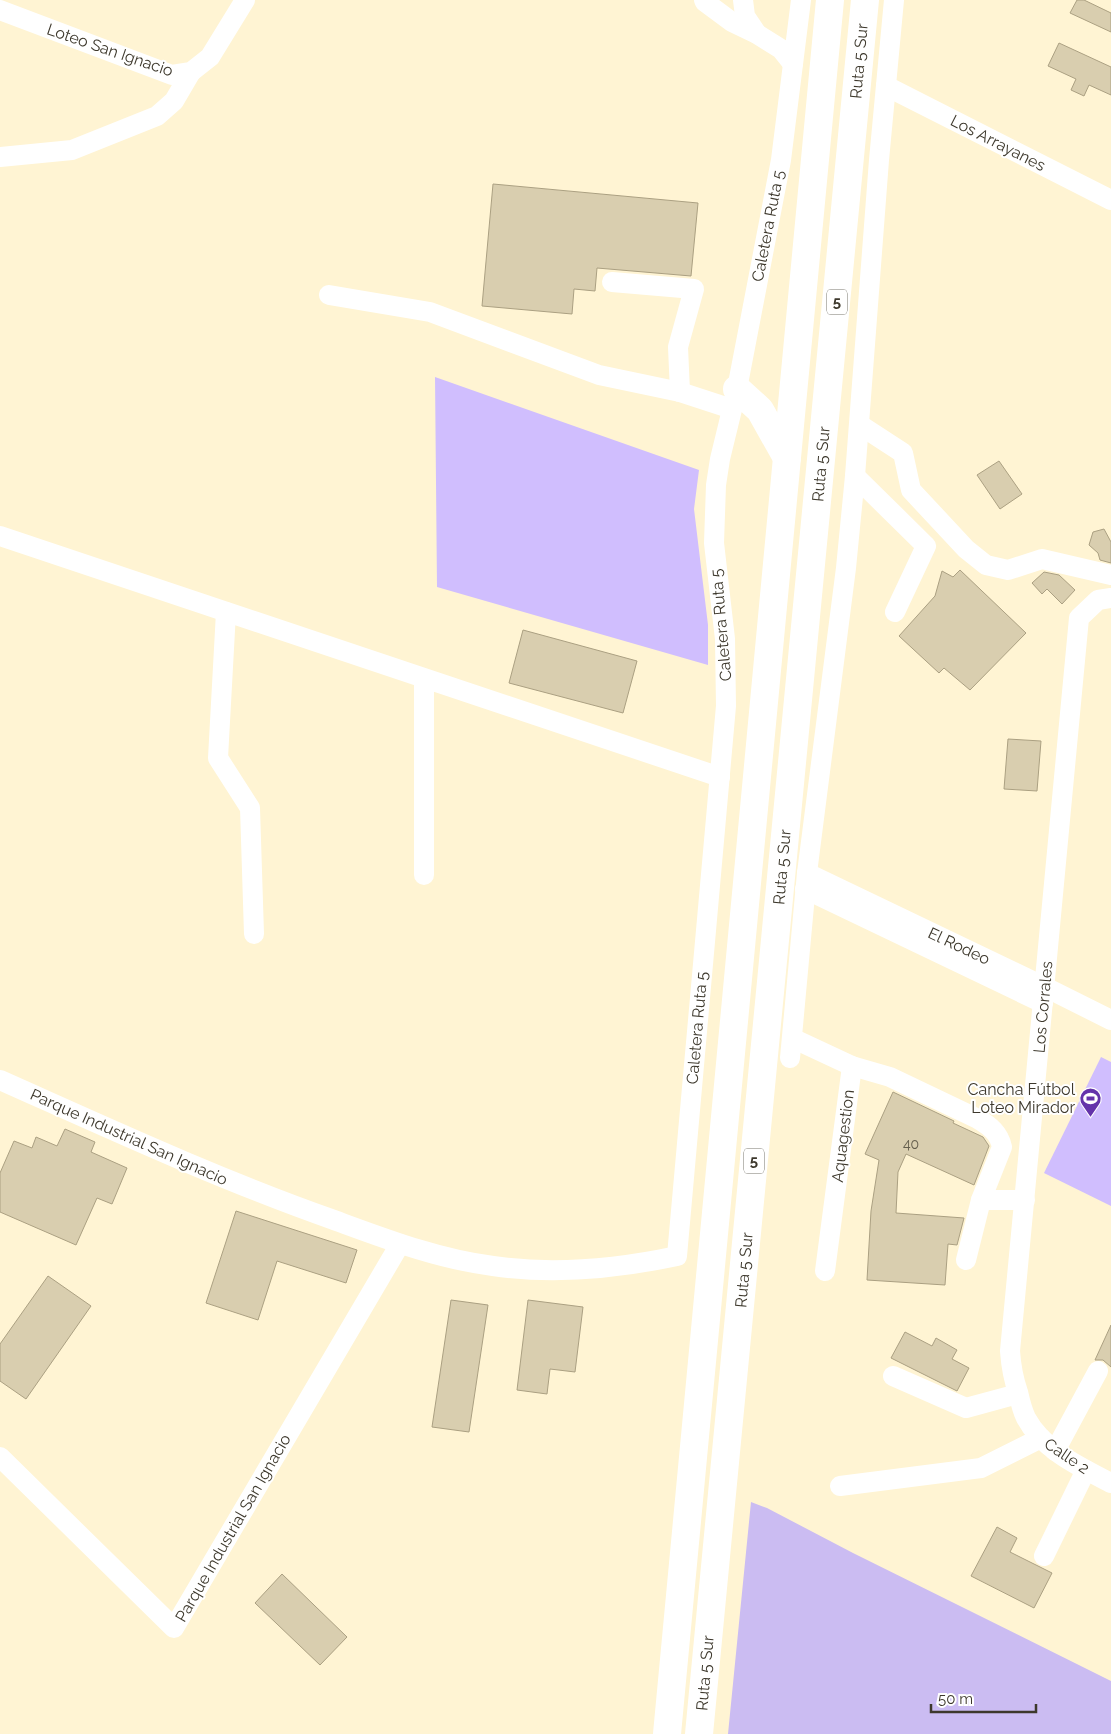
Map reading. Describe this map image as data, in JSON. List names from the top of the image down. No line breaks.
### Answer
{"streets":{"highway":["Ruta 5 Sur","5"],"street":["Loteo San Ignacio","Los Arrayanes","Caletera Ruta 5","El Rodeo","Los Corrales","Aquagestion","Parque Industrial San Ignacio","Calle 2"]},"crossings":[["Caletera Ruta 5","Parque Industrial San Ignacio"],["El Rodeo","Los Corrales"],["El Rodeo","Aquagestion"],["Los Corrales","Calle 2"]],"places":{"sports":["Cancha Fútbol Loteo Mirador"]},"house_numbers":["40"],"scale_bar":"50 m"}
